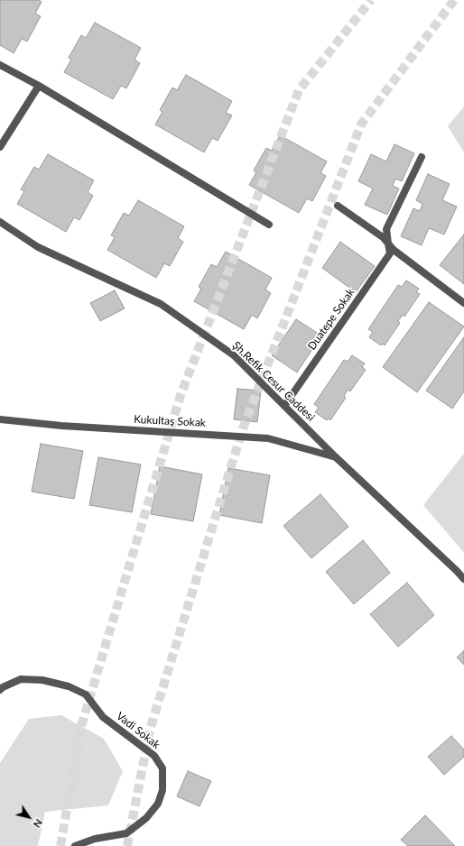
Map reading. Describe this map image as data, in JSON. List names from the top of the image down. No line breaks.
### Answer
{"streets":{"street":["Duatepe Sokak","Şh.Refik Cesur Caddesi","Kukultaş Sokak","Vadi Sokak"]},"crossings":[["Duatepe Sokak","Şh.Refik Cesur Caddesi"],["Şh.Refik Cesur Caddesi","Kukultaş Sokak"]],"north":"bottom right"}
